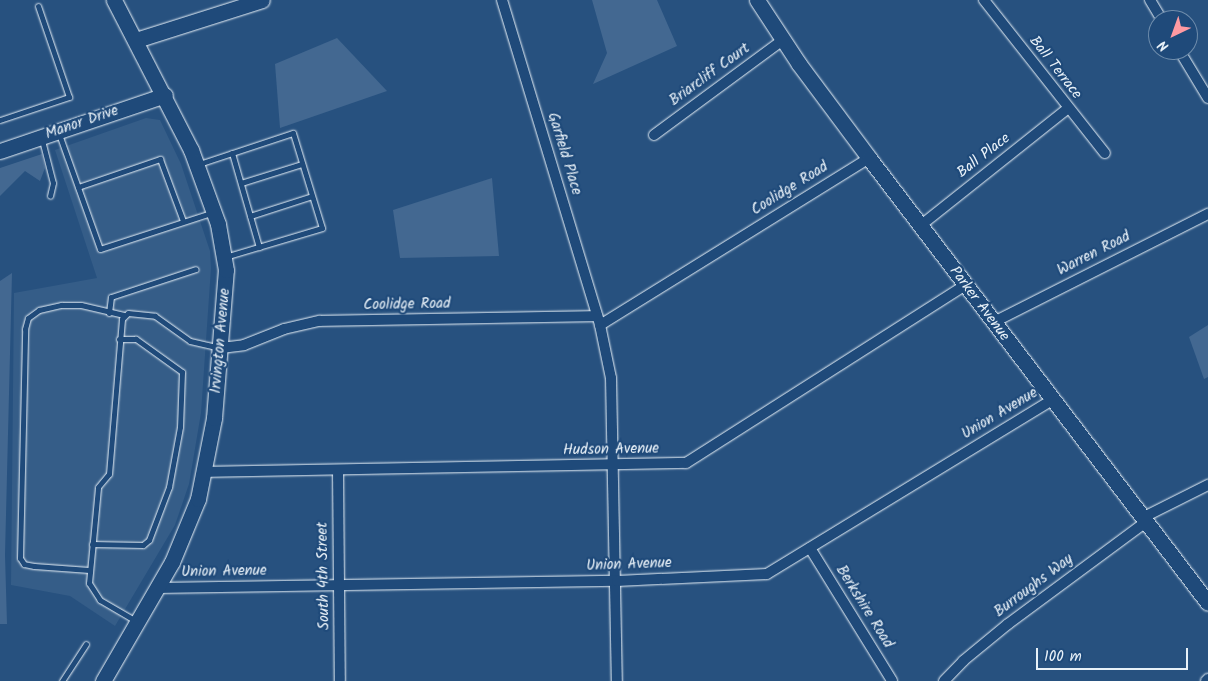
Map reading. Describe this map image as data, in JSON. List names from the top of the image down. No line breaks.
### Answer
{"streets":{"street":["Ball Terrace","Briarcliff Court","Manor Drive","Garfield Place","Ball Place","Coolidge Road","Warren Road","Parker Avenue","Irvington Avenue","Union Avenue","Hudson Avenue","South 4th Street","Burroughs Way","Berkshire Road"]},"crossings":[["Ball Terrace","Ball Place"],["Briarcliff Court","Parker Avenue"],["Manor Drive","Irvington Avenue"],["Garfield Place","Coolidge Road"],["Garfield Place","Union Avenue"],["Garfield Place","Hudson Avenue"],["Ball Place","Parker Avenue"],["Coolidge Road","Parker Avenue"],["Coolidge Road","Irvington Avenue"],["Warren Road","Parker Avenue"],["Parker Avenue","Union Avenue"],["Parker Avenue","Hudson Avenue"],["Parker Avenue","Burroughs Way"],["Irvington Avenue","Union Avenue"],["Irvington Avenue","Hudson Avenue"],["Union Avenue","South 4th Street"],["Union Avenue","Berkshire Road"],["Hudson Avenue","South 4th Street"]],"scale_bar":"100 m","north":"bottom left"}
